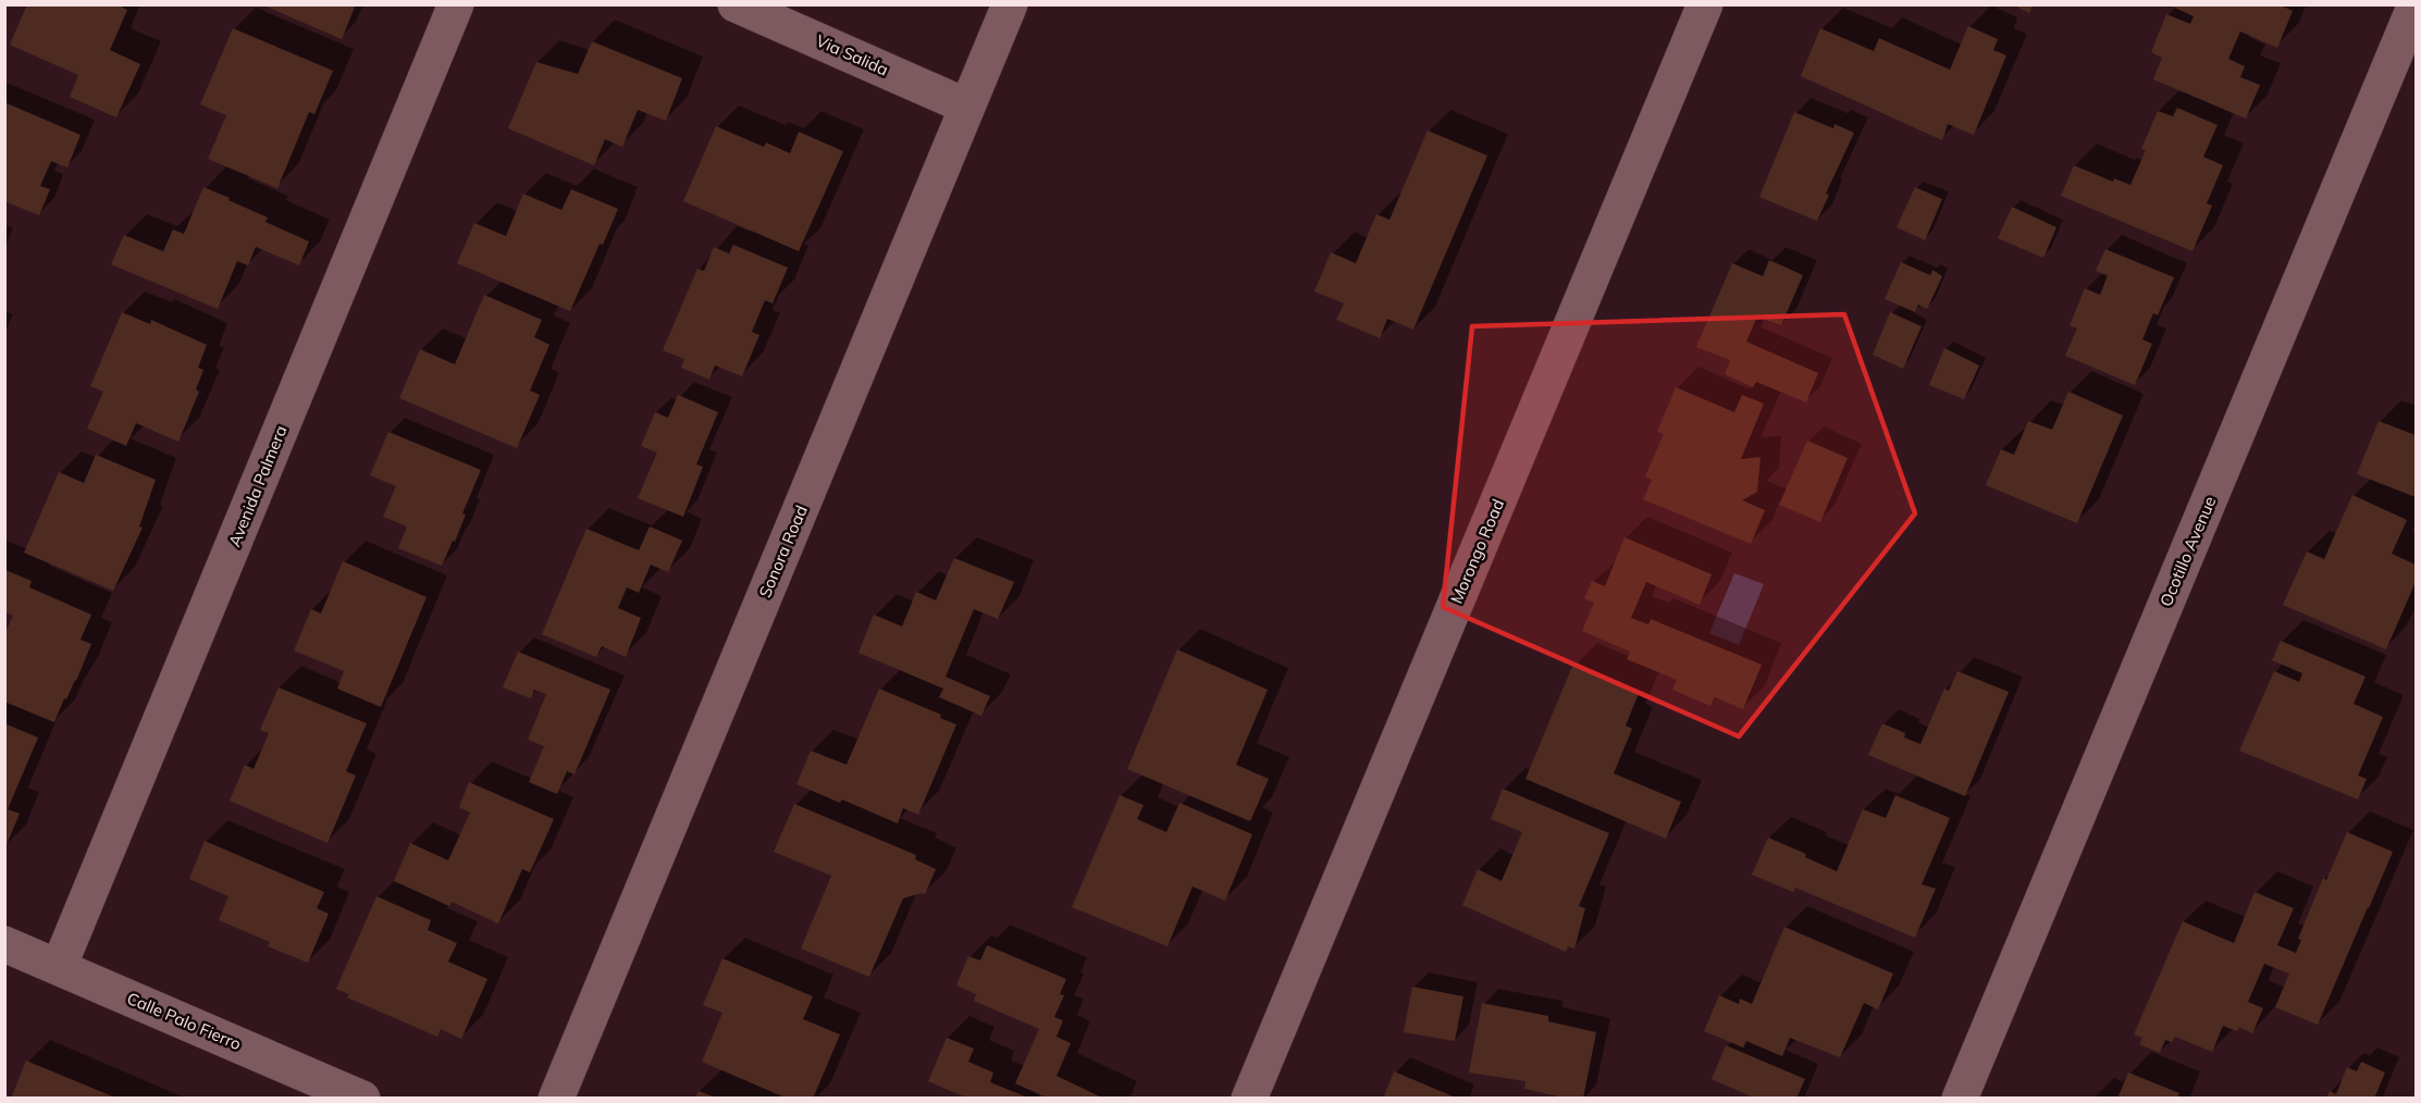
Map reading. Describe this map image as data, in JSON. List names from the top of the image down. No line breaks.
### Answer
{"streets":{"street":["Via Salida","Avenida Palmera","Sonora Road","Morongo Road","Ocotillo Avenue","Calle Palo Fierro"]},"crossings":[["Via Salida","Sonora Road"],["Avenida Palmera","Calle Palo Fierro"]]}
